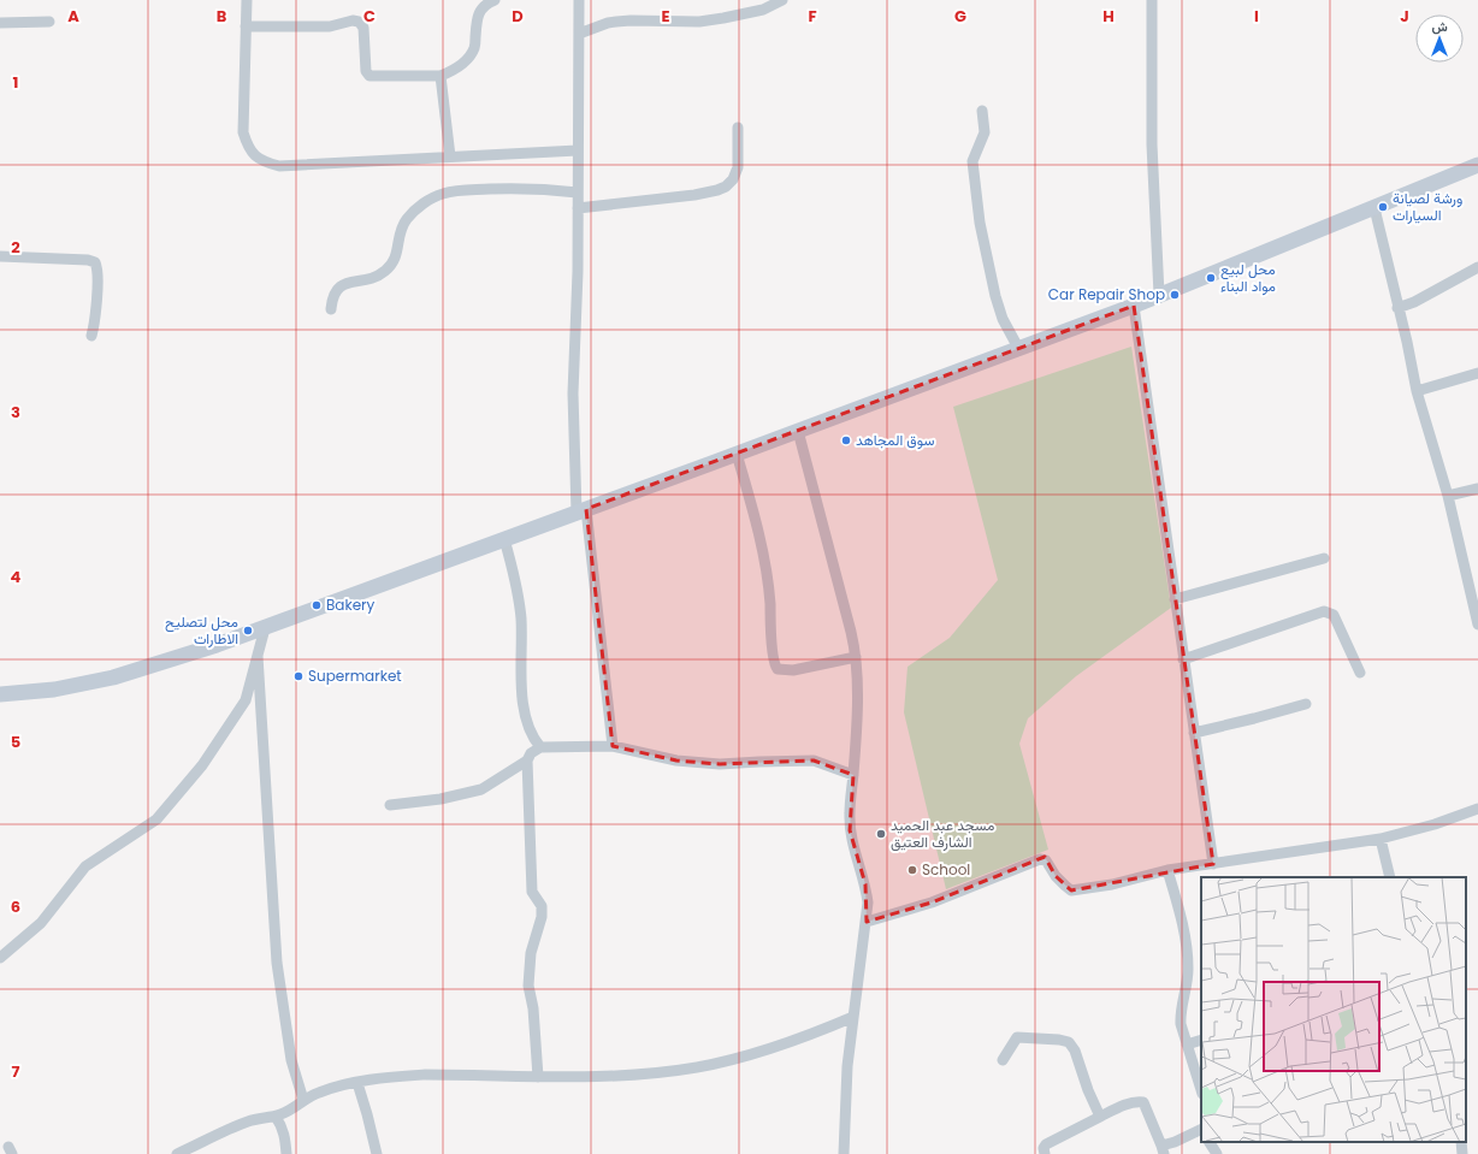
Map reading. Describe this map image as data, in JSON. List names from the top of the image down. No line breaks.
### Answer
{"places":["ورشة لصيانة السيارات","محل لبيع مواد البناء","Car Repair Shop","سوق المجاهد","Bakery","محل لتصليح الاطارات","Supermarket","مسجد عبد الحميد الشارف العتيق","School"],"north":"top","grid":{"columns":["A","B","C","D","E","F","G","H","I","J"],"rows":["1","2","3","4","5","6","7"]}}
